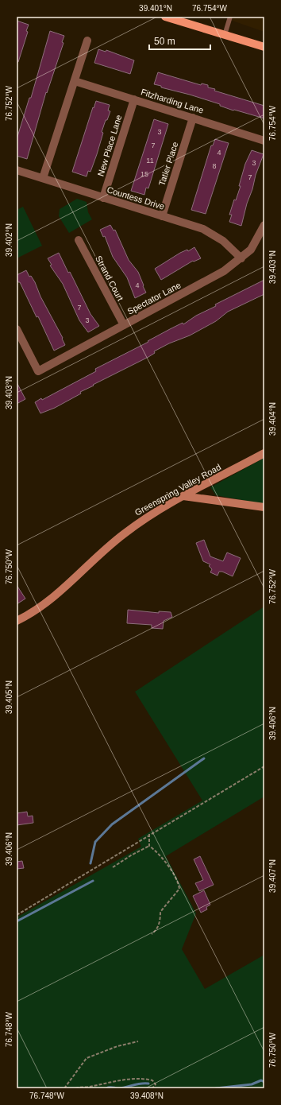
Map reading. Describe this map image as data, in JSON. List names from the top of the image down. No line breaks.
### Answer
{"streets":{"main road":["Greenspring Valley Road"],"street":["Fitzharding Lane","New Place Lane","Tatler Place","Countess Drive","Strand Court","Spectator Lane"]},"crossings":[["Fitzharding Lane","New Place Lane"],["Fitzharding Lane","Tatler Place"],["New Place Lane","Countess Drive"],["Tatler Place","Countess Drive"],["Countess Drive","Spectator Lane"],["Strand Court","Spectator Lane"]],"house_numbers":["3","7","4","11","3","8","15","7","4","7","3"],"scale_bar":"50 m","coordinates":["39.401°N","76.754°W","76.752°W","39.402°N","39.403°N","39.404°N","76.750°W","39.405°N","39.406°N","39.407°N","76.748°W","39.408°N"]}
